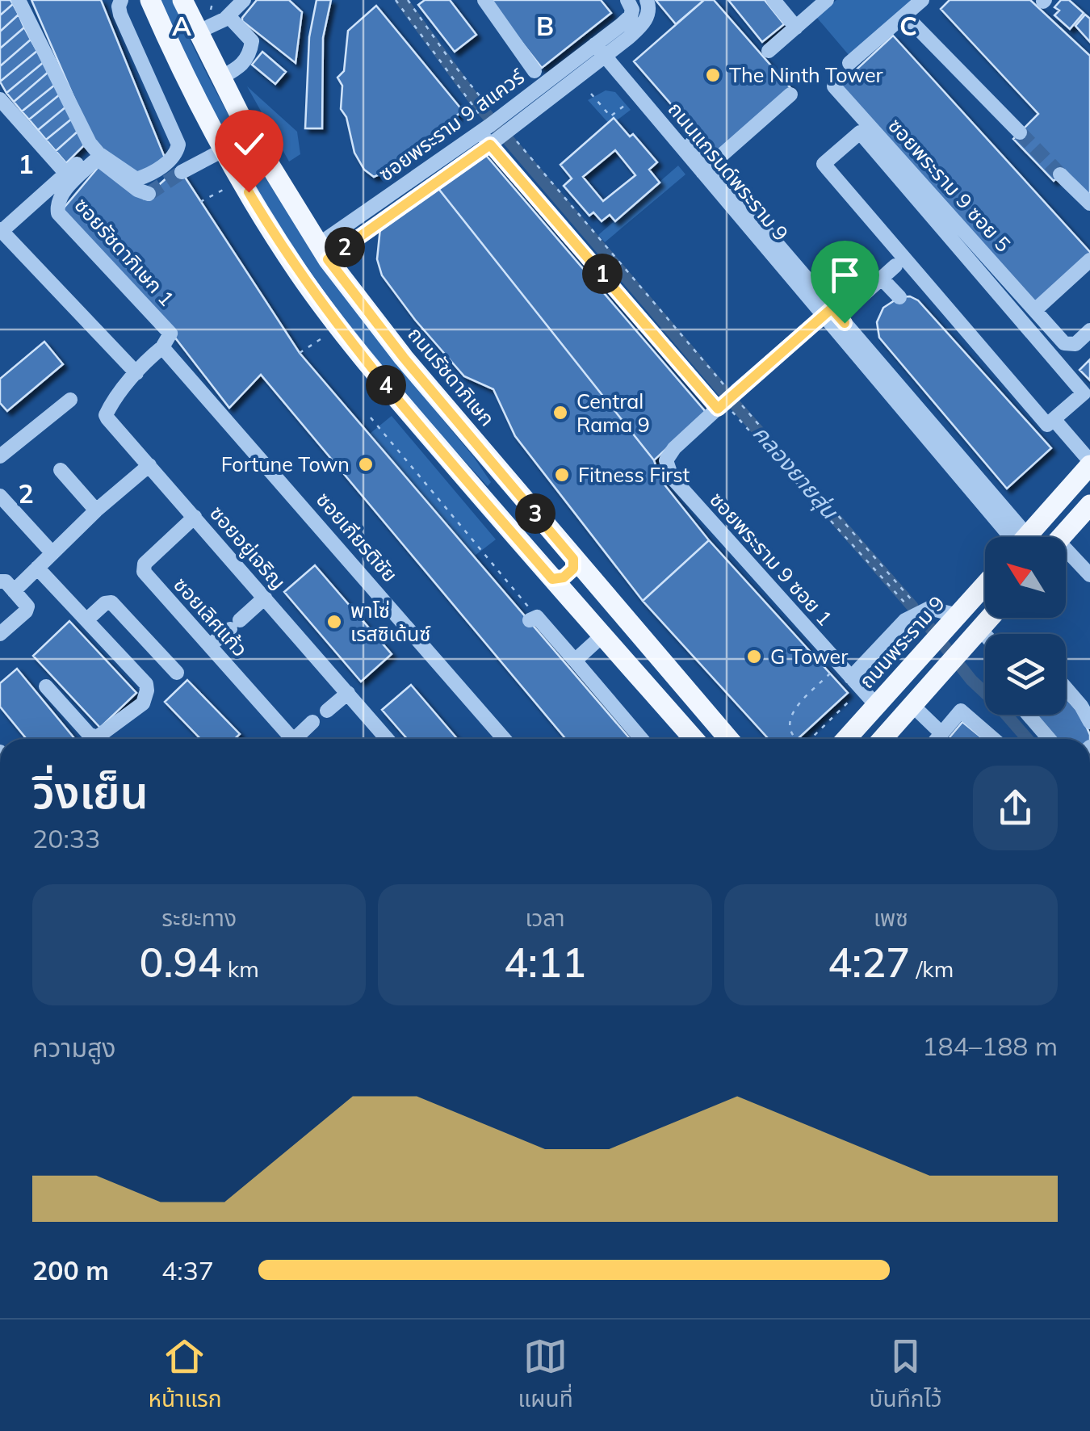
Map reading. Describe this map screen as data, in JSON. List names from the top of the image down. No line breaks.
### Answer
{"streets":{"main road":["ถนนรัชดาภิเษก","ถนนพระราม 9"],"street":["ซอยพระราม 9 สแควร์","ถนนแกรนด์พระราม 9","ซอยพระราม 9 ซอย 5","ซอยรัชดาภิเษก 1","ซอยเกียรติชัย","ซอยอยู่เจริญ","ซอยพระราม 9 ซอย 1","ซอยเลิศแก้ว"]},"crossings":[["ซอยพระราม 9 สแควร์","ถนนแกรนด์พระราม 9"],["ซอยพระราม 9 สแควร์","ถนนรัชดาภิเษก"],["ซอยรัชดาภิเษก 1","ซอยเกียรติชัย"],["ซอยอยู่เจริญ","ซอยเลิศแก้ว"],["ซอยพระราม 9 ซอย 1","ถนนพระราม 9"]],"water":["คลองยายสุ่น"],"places":["The Ninth Tower","Central Rama 9","Fortune Town","Fitness First","พาโซ่ เรสซิเด้นซ์","G Tower"],"north":"top left","page":{"pins":["2","1","4","3"],"heading":["วิ่งเย็น","20:33"],"stats":[["ระยะทาง","0.94 km"],["เวลา","4:11"],["เพซ","4:27 /km"]],"chart":["ความสูง","184–188 m"],"list":[{"name":"200 m","note":"4:37"}],"tabs":["หน้าแรก","แผนที่","บันทึกไว้"]},"grid":{"columns":["A","B","C"],"rows":["1","2"]}}
